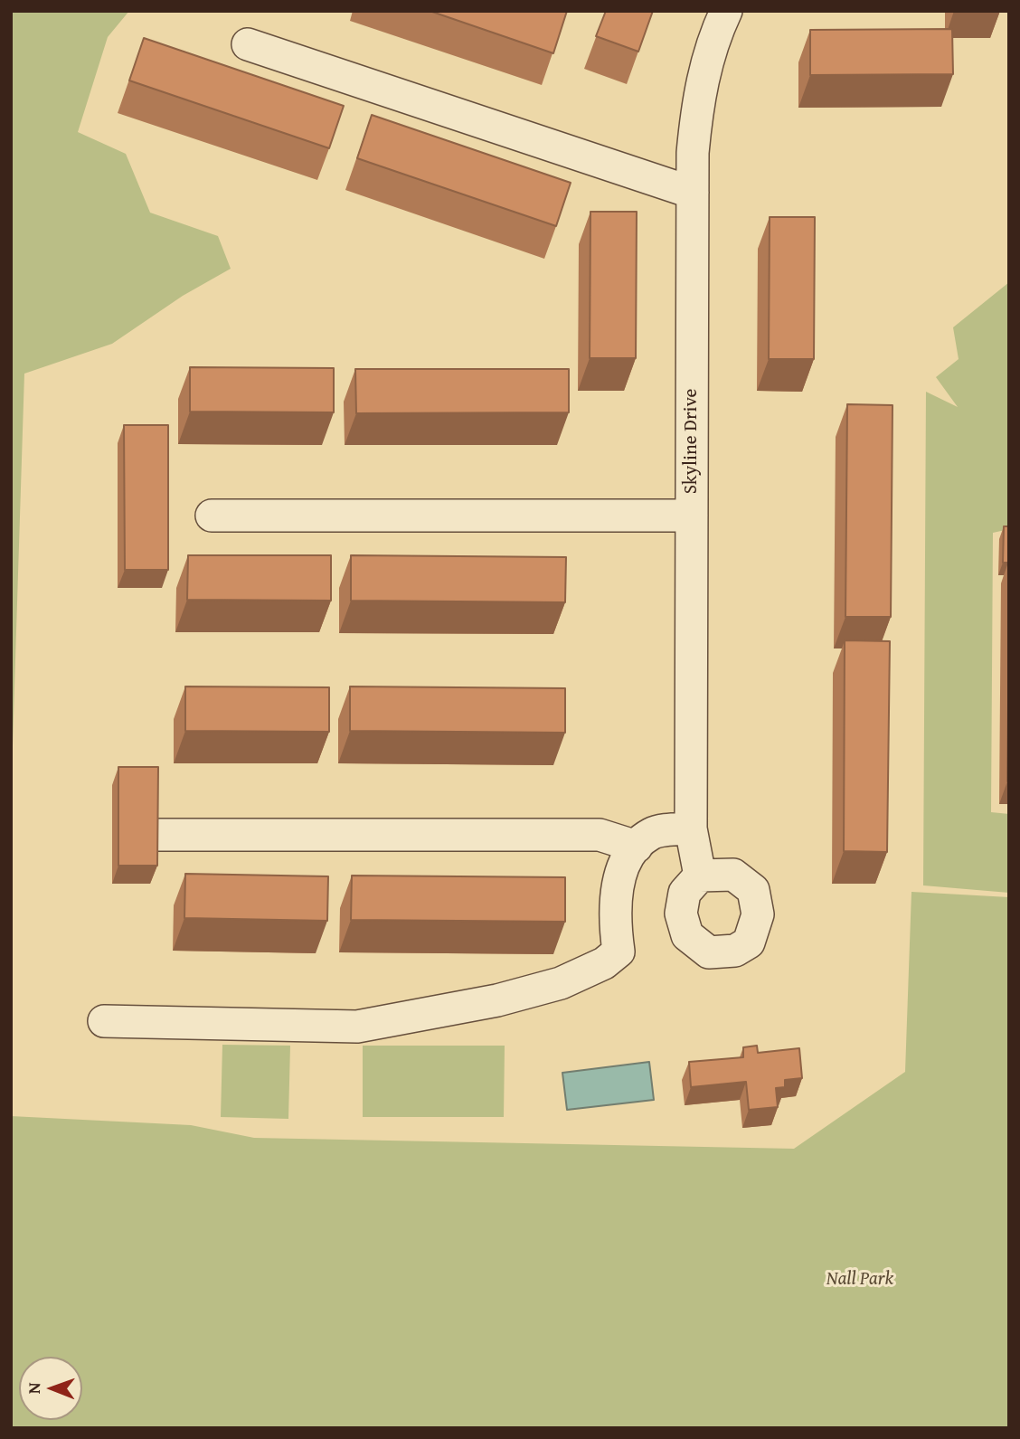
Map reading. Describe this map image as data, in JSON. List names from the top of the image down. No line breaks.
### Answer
{"streets":{"street":["Skyline Drive"]},"parks":["Nall Park"],"north":"left"}
